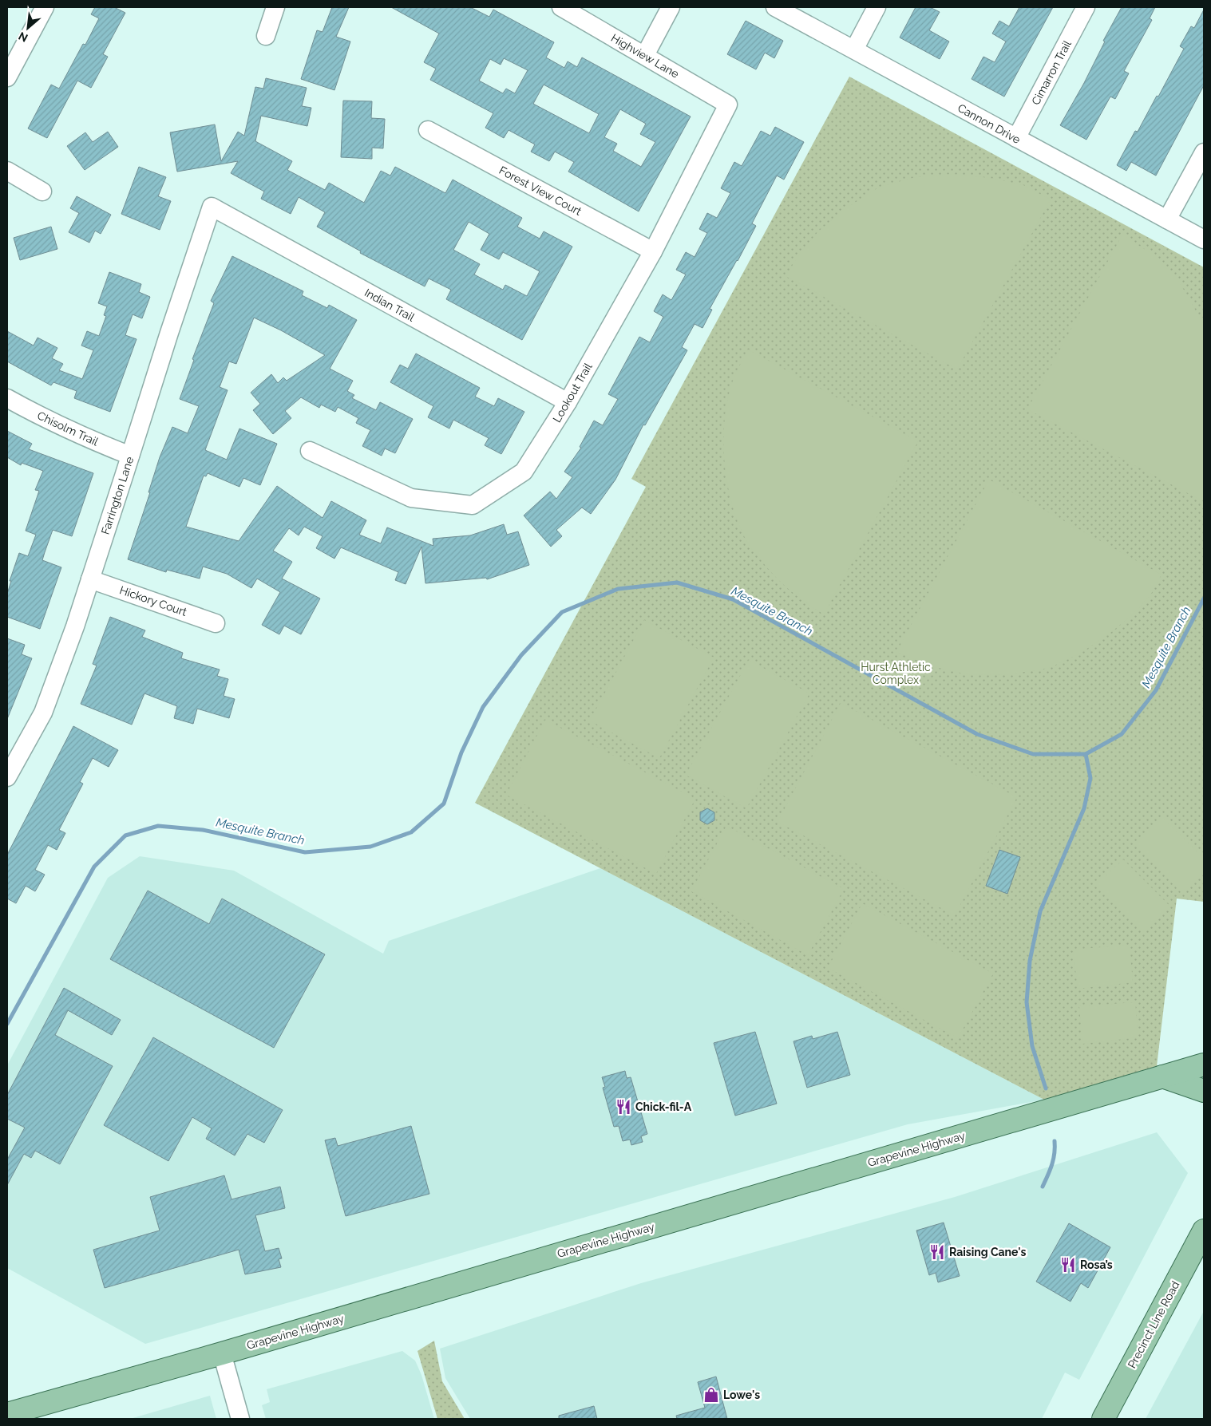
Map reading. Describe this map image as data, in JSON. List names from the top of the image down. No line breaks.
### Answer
{"streets":{"main road":["Grapevine Highway","Precinct Line Road"],"street":["Highview Lane","Cimarron Trail","Cannon Drive","Forest View Court","Indian Trail","Lookout Trail","Chisolm Trail","Farrington Lane","Hickory Court"]},"crossings":[["Highview Lane","Lookout Trail"],["Cimarron Trail","Cannon Drive"],["Forest View Court","Lookout Trail"],["Indian Trail","Lookout Trail"],["Indian Trail","Farrington Lane"],["Chisolm Trail","Farrington Lane"],["Farrington Lane","Hickory Court"]],"water":["Mesquite Branch"],"parks":["Hurst Athletic Complex"],"places":{"restaurant":["Chick-fil-A","Raising Cane's","Rosa’s"],"shop":["Lowe's"]},"north":"bottom left"}
